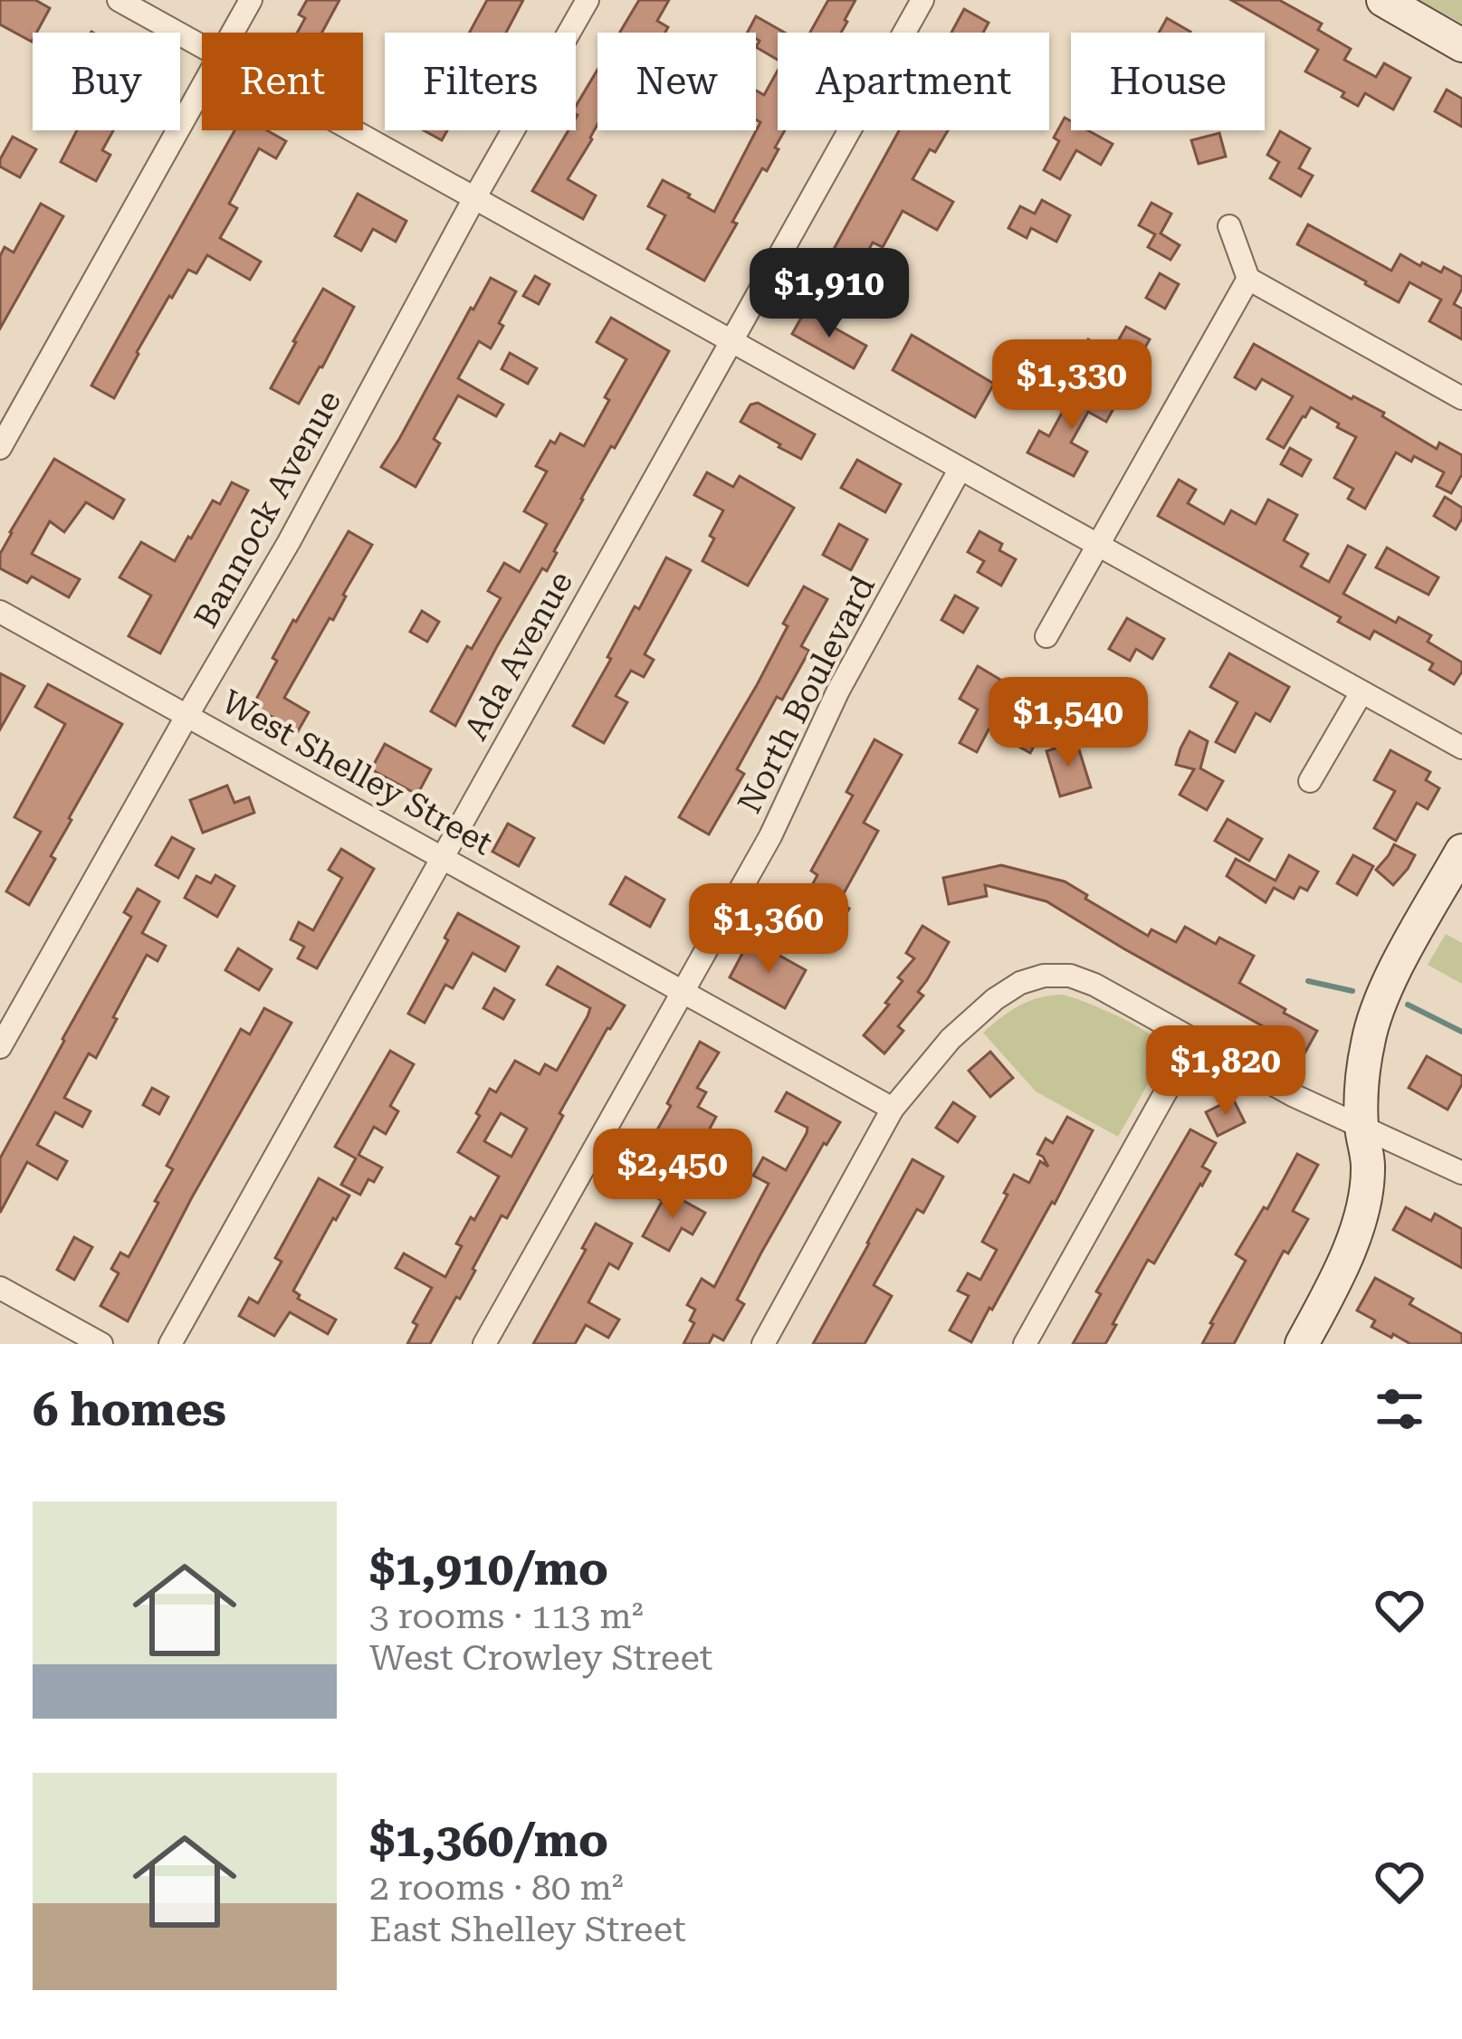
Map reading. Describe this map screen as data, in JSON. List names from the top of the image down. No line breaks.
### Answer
{"streets":{"street":["Bannock Avenue","Ada Avenue","North Boulevard","West Shelley Street"]},"crossings":[["Bannock Avenue","West Shelley Street"],["Ada Avenue","West Shelley Street"],["North Boulevard","West Shelley Street"]],"page":{"chip":["Buy","Rent","Filters","New","Apartment","House"],"price":["$1,910","$1,330","$1,540","$1,360","$1,820","$2,450"],"heading":"6 homes","list":[{"name":"$1,910/mo","note":"3 rooms · 113 m² · West Crowley Street"},{"name":"$1,360/mo","note":"2 rooms · 80 m² · East Shelley Street"}]}}
